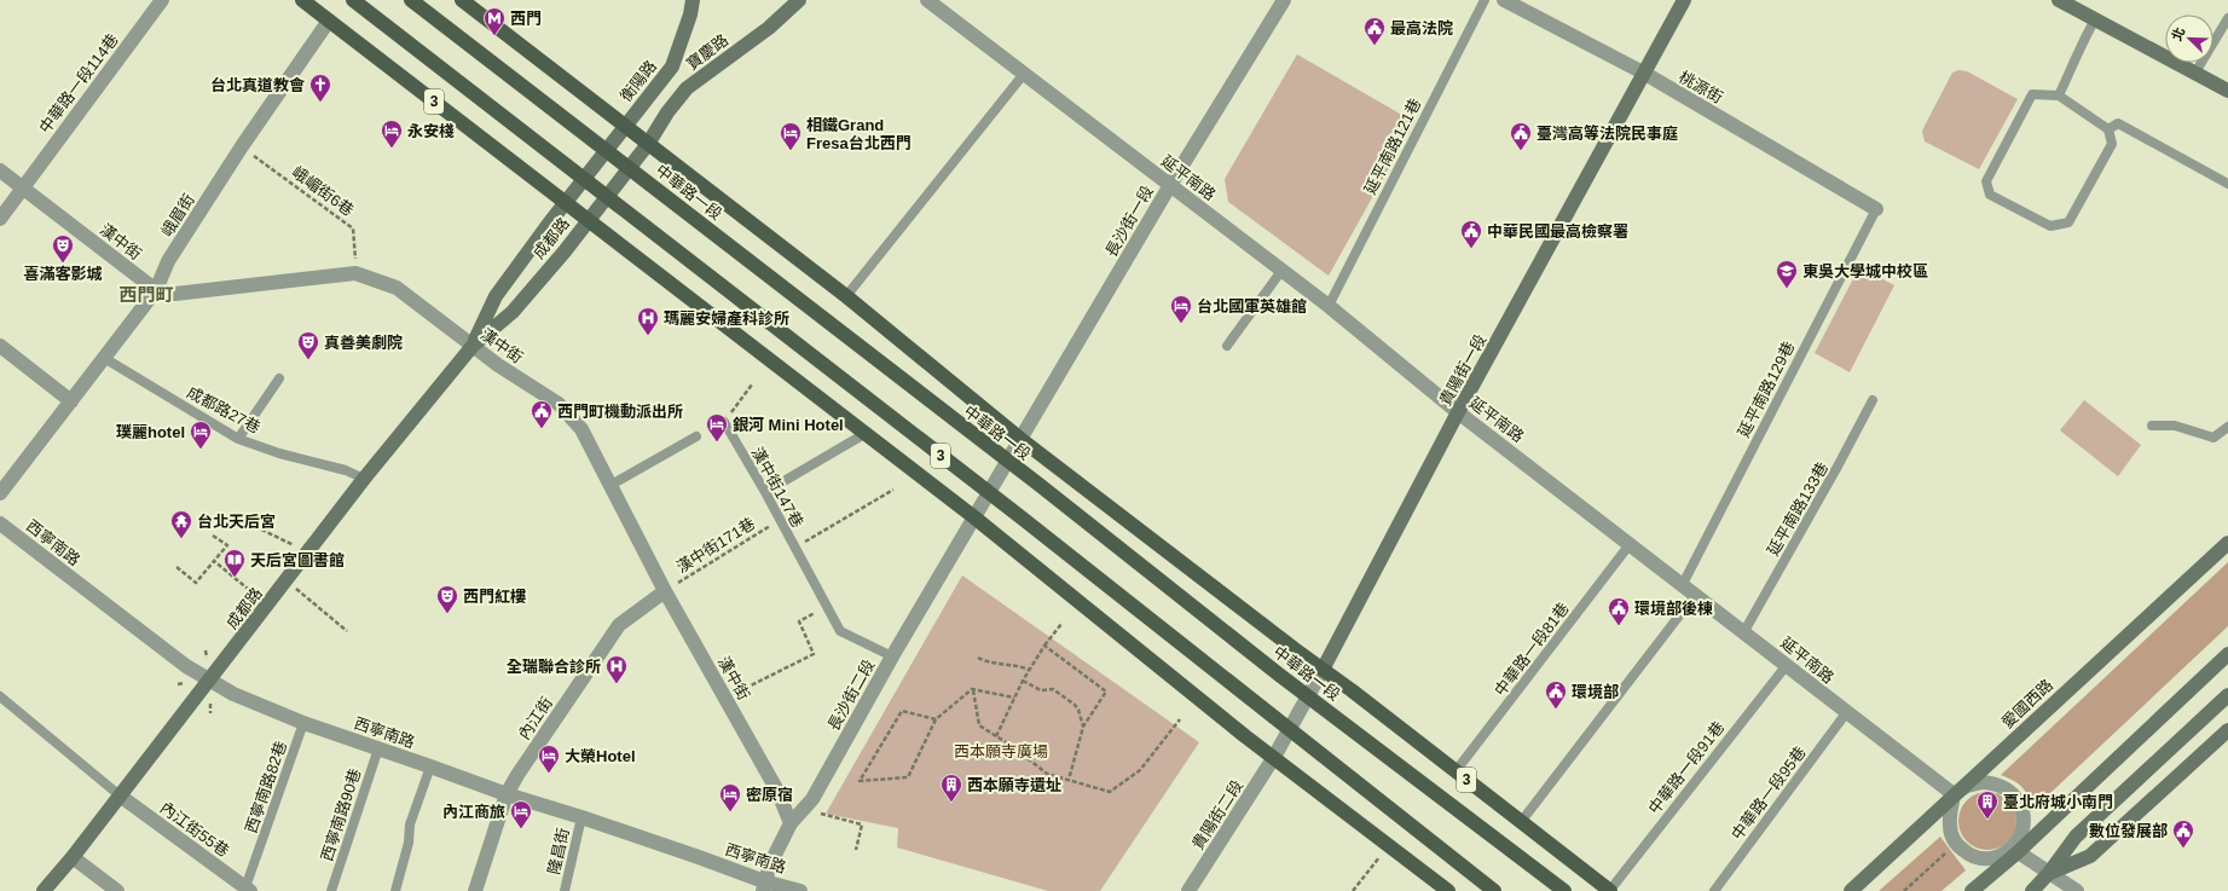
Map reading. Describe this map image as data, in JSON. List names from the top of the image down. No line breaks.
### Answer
{"streets":{"main road":["寶慶路","衡陽路","3","中華路一段","成都路","貴陽街一段","愛國西路"],"street":["中華路一段114巷","桃源街","延平南路","峨眉街","長沙街一段","漢中街","西寧南路","長沙街二段","內江街","貴陽街二段","內江街55巷"],"lane":["延平南路121巷","延平南路129巷","成都路27巷","漢中街147巷","延平南路133巷","中華路一段81巷","中華路一段91巷","西寧南路82巷","中華路一段95巷","西寧南路90巷","隆昌街"],"path":["峨嵋街6巷","漢中街171巷"]},"crossings":[["寶慶路","中華路一段"],["寶慶路","成都路"],["衡陽路","中華路一段"],["衡陽路","成都路"],["中華路一段114巷","漢中街"],["桃源街","貴陽街一段"],["桃源街","延平南路129巷"],["3","峨眉街"],["3","長沙街一段"],["3","成都路"],["3","貴陽街一段"],["3","長沙街二段"],["3","貴陽街二段"],["延平南路121巷","延平南路"],["延平南路","長沙街一段"],["延平南路","貴陽街一段"],["延平南路","延平南路129巷"],["延平南路","延平南路133巷"],["延平南路","中華路一段81巷"],["延平南路","愛國西路"],["延平南路","中華路一段91巷"],["延平南路","中華路一段95巷"],["峨嵋街6巷","峨眉街"],["峨嵋街6巷","漢中街"],["中華路一段","長沙街一段"],["中華路一段","成都路"],["中華路一段","貴陽街一段"],["中華路一段","中華路一段81巷"],["中華路一段","中華路一段91巷"],["峨眉街","漢中街"],["峨眉街","成都路27巷"],["長沙街一段","長沙街二段"],["成都路","漢中街"],["成都路","成都路27巷"],["成都路","西寧南路"],["成都路","內江街55巷"],["漢中街","漢中街171巷"],["漢中街","長沙街二段"],["漢中街","內江街"],["貴陽街一段","貴陽街二段"],["漢中街147巷","漢中街171巷"],["漢中街147巷","長沙街二段"],["西寧南路","長沙街二段"],["西寧南路","內江街"],["西寧南路","西寧南路82巷"],["西寧南路","西寧南路90巷"],["西寧南路","隆昌街"],["漢中街171巷","內江街"],["西寧南路82巷","內江街55巷"]],"districts":["西門町"],"parks":["西本願寺廣場"],"places":{"metro station":["西門"],"public building":["最高法院","臺灣高等法院民事庭","中華民國最高檢察署","西門町機動派出所","環境部後棟","環境部","數位發展部"],"church":["台北真道教會"],"hotel":["永安棧","相鐵Grand Fresa台北西門","台北國軍英雄館","銀河 Mini Hotel","璞麗hotel","大榮Hotel","密原宿","內江商旅"],"theatre":["喜滿客影城","真善美劇院","西門紅樓"],"school or university":["東吳大學城中校區"],"hospital":["瑪麗安婦產科診所","全瑞聯合診所"],"temple":["台北天后宮"],"library":["天后宮圖書館"],"building":["西本願寺遺址","臺北府城小南門"]},"north":"top left"}
